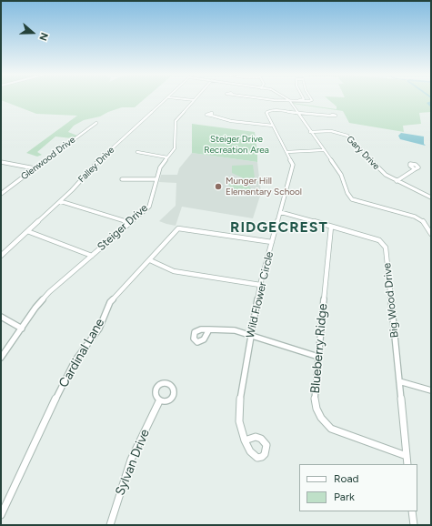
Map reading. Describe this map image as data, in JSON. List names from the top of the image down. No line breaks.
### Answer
{"streets":{"street":["Gary Drive","Glenwood Drive","Falley Drive","Steiger Drive","Wild Flower Circle","Big Wood Drive","Blueberry Ridge","Cardinal Lane","Sylvan Drive"]},"crossings":[["Wild Flower Circle","Big Wood Drive"],["Wild Flower Circle","Cardinal Lane"],["Big Wood Drive","Blueberry Ridge"]],"districts":["RIDGECREST"],"parks":["Steiger Drive Recreation Area"],"places":["Munger Hill Elementary School"],"legend":["Road","Park"],"north":"right"}
